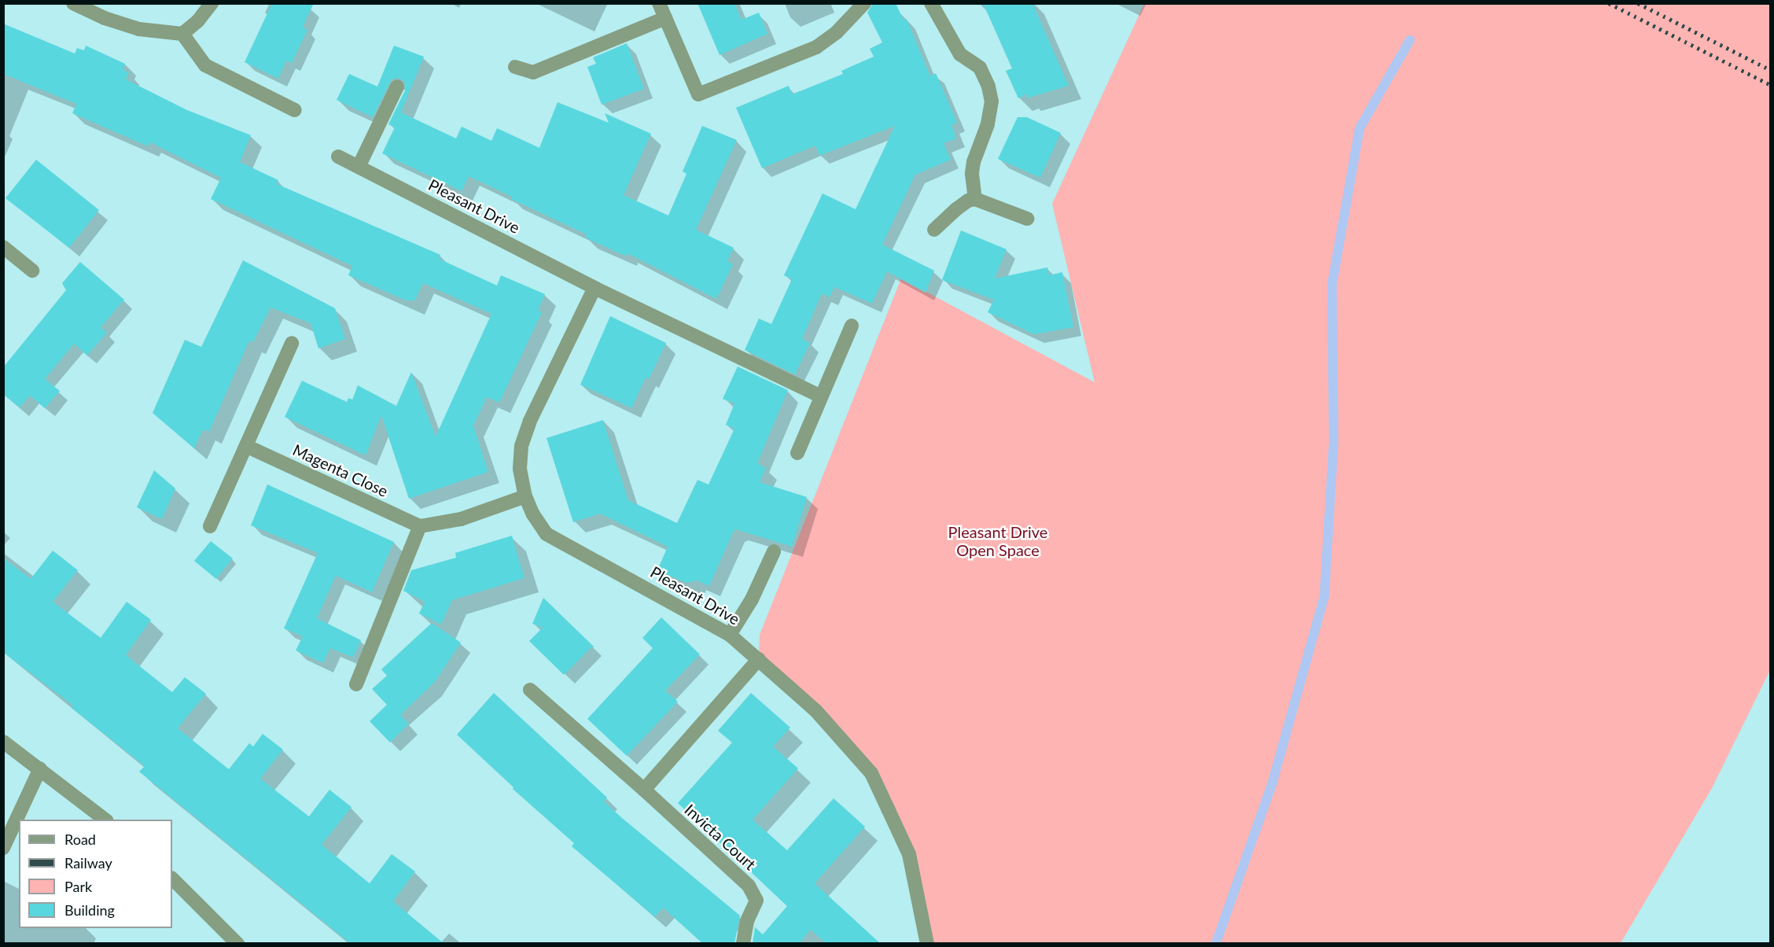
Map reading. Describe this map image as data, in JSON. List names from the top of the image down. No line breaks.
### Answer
{"streets":{"street":["Pleasant Drive","Magenta Close","Invicta Court"]},"parks":["Pleasant Drive Open Space"],"legend":["Road","Railway","Park","Building"]}
